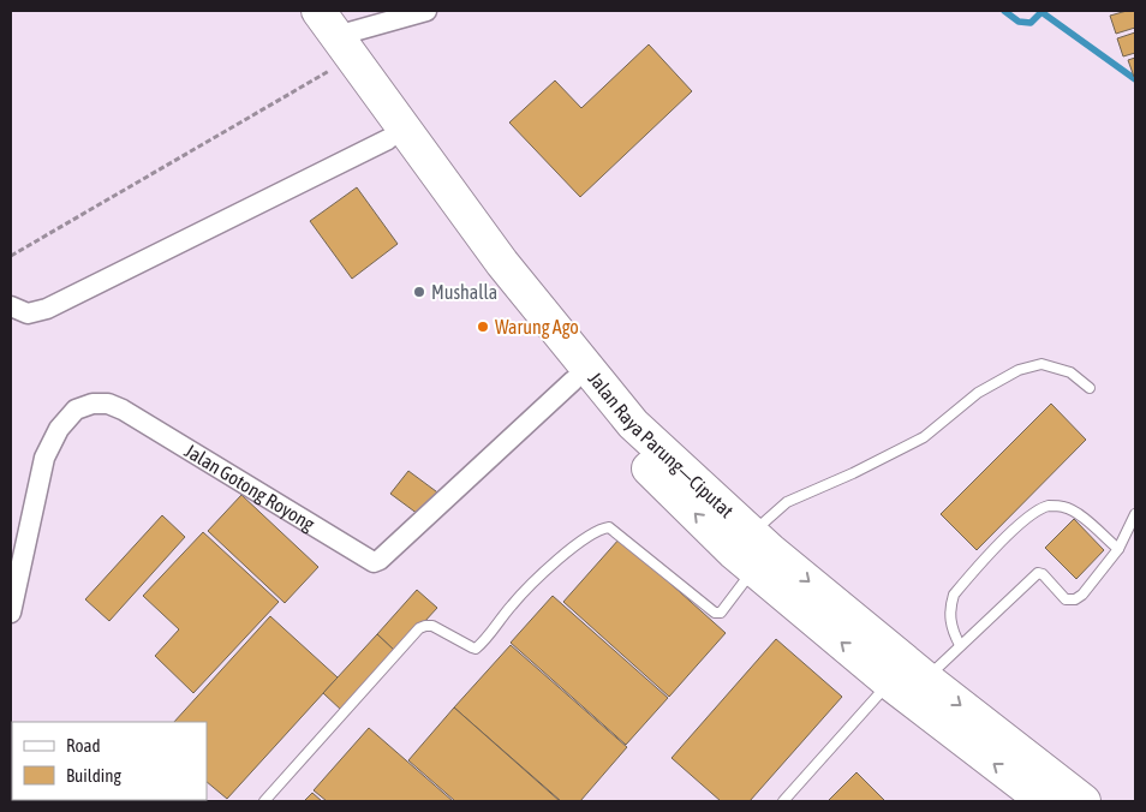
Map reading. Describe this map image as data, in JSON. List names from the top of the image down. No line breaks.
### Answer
{"streets":{"highway":["Jalan Raya Parung—Ciputat"],"street":["Jalan Gotong Royong"]},"crossings":[["Jalan Raya Parung—Ciputat","Jalan Gotong Royong"]],"places":["Mushalla","Warung Ago"],"legend":["Road","Building"]}
